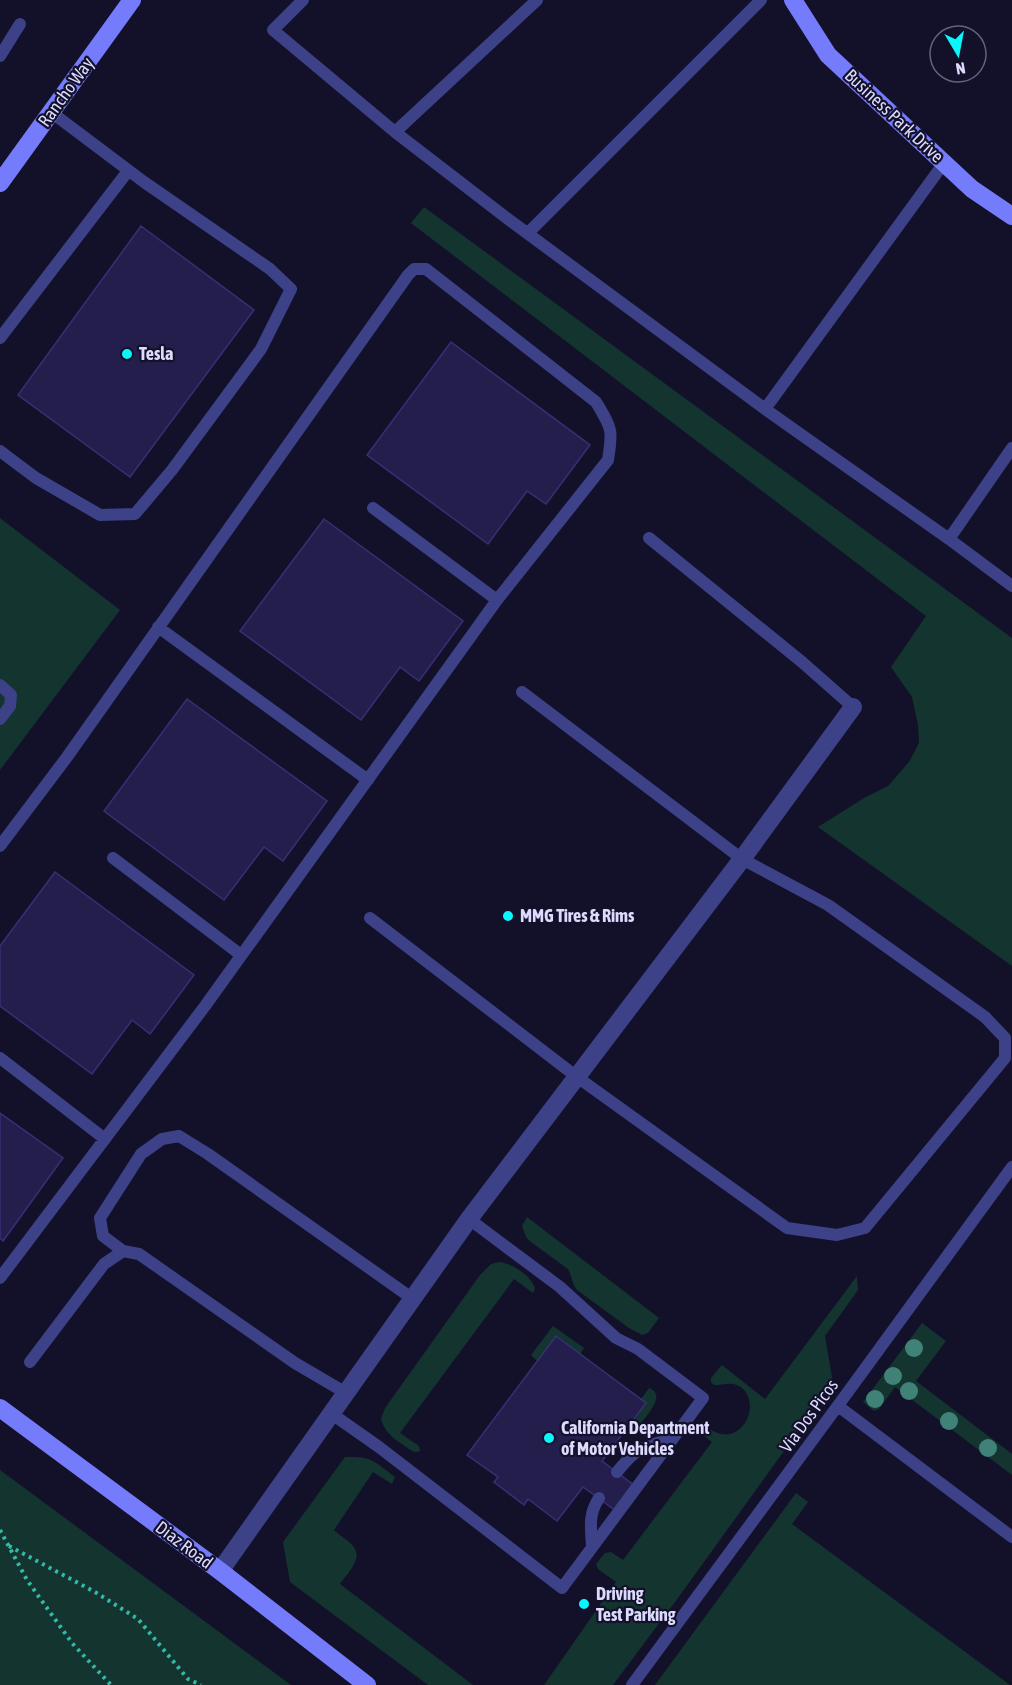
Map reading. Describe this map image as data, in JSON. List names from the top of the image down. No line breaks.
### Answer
{"streets":{"street":["Rancho Way","Business Park Drive","Diaz Road"],"lane":["Via Dos Picos"]},"places":["Tesla","MMG Tires & Rims","California Department of Motor Vehicles","Driving Test Parking"],"north":"bottom"}
